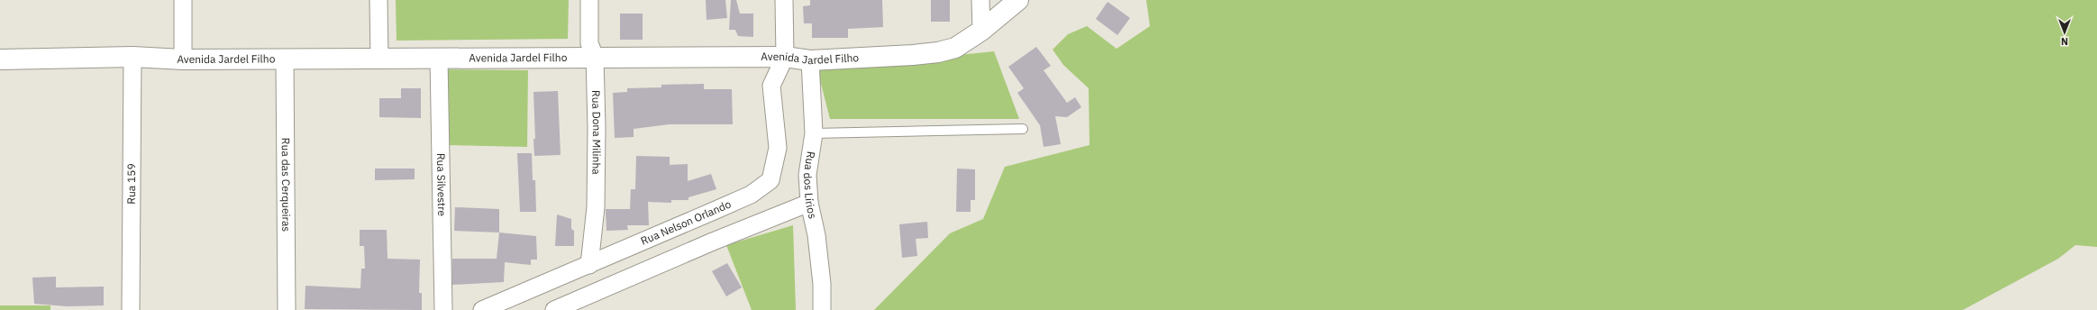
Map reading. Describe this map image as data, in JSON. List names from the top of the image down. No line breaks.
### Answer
{"streets":{"main road":["Avenida Jardel Filho"],"street":["Rua Dona Milinha","Rua 159","Rua das Cerqueiras","Rua Silvestre","Rua dos Lírios","Rua Nelson Orlando"]},"crossings":[["Avenida Jardel Filho","Rua Dona Milinha"],["Avenida Jardel Filho","Rua 159"],["Avenida Jardel Filho","Rua das Cerqueiras"],["Avenida Jardel Filho","Rua Silvestre"],["Avenida Jardel Filho","Rua dos Lírios"],["Avenida Jardel Filho","Rua Nelson Orlando"],["Rua Dona Milinha","Rua Nelson Orlando"]],"north":"bottom"}
